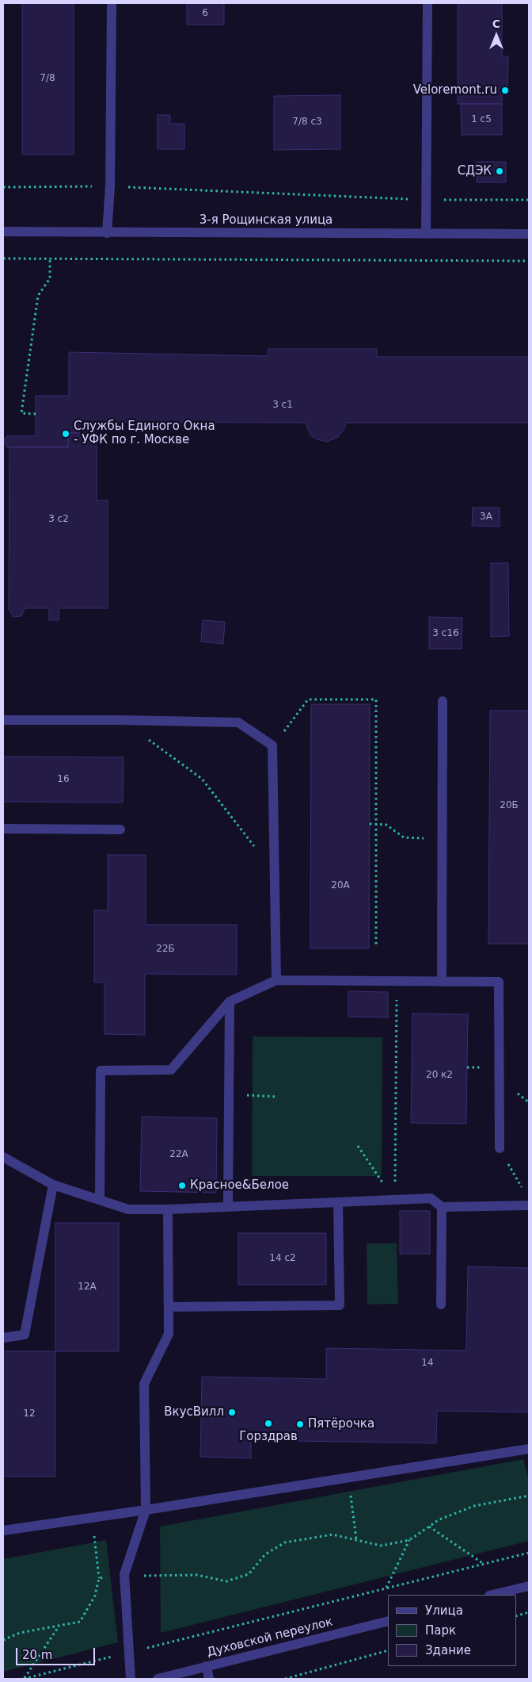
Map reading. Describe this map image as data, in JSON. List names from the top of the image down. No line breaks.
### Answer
{"streets":{"street":["3-я Рощинская улица","Духовской переулок"]},"places":["Veloremont.ru","СДЭК","Службы Единого Окна - УФК по г. Москве","Красное&Белое","ВкусВилл","Горздрав","Пятёрочка"],"house_numbers":["6","7/8","1 с5","7/8 с3","3 с1","3А","3 с2","3 с16","16","20Б","20А","22Б","20 к2","22А","14 с2","12А","14","12"],"legend":["Улица","Парк","Здание"],"scale_bar":"20 m","north":"top"}
